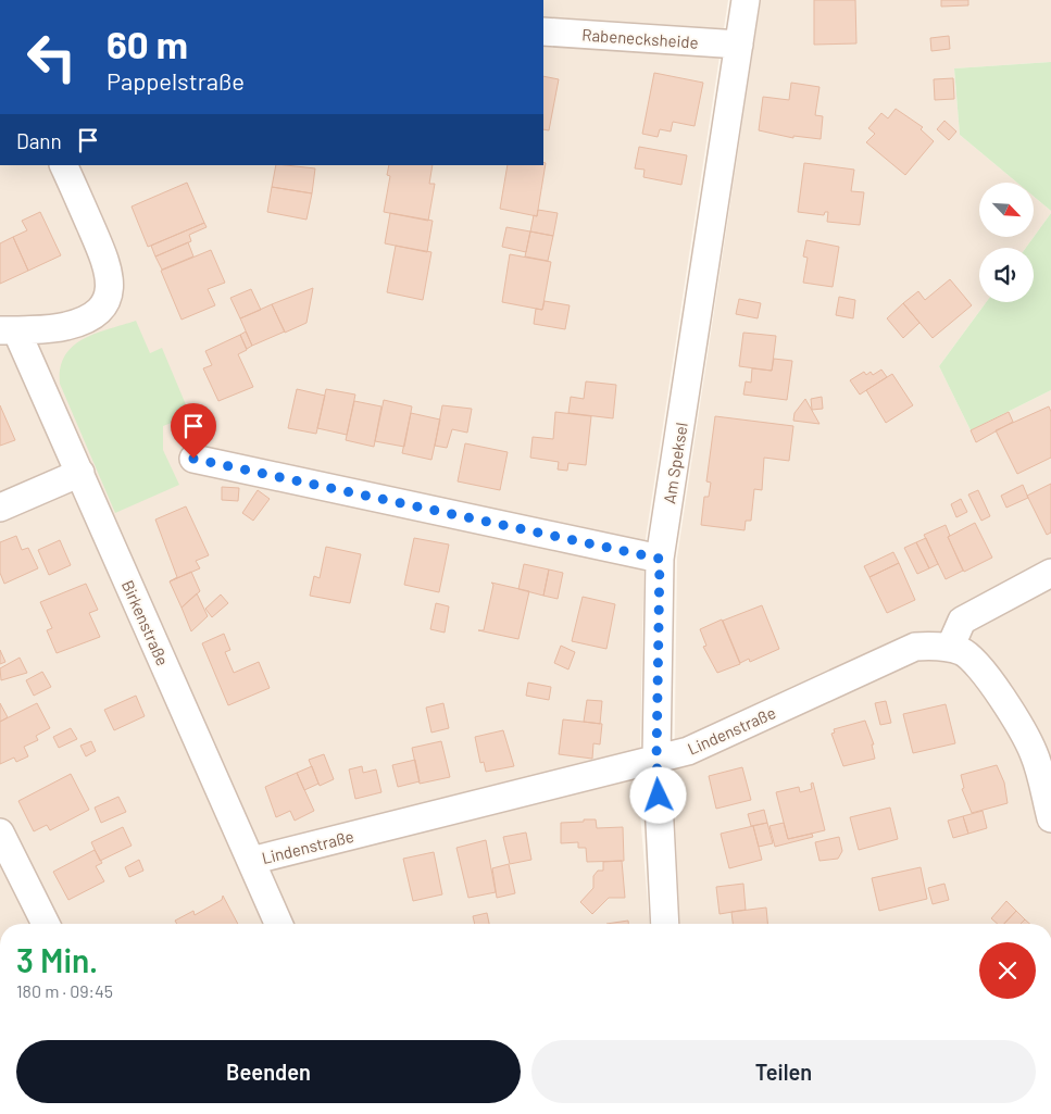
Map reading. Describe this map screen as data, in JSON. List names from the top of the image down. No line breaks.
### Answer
{"streets":{"street":["Rabenecksheide","Am Speksel","Birkenstraße","Lindenstraße"]},"crossings":[["Rabenecksheide","Am Speksel"],["Am Speksel","Lindenstraße"],["Birkenstraße","Lindenstraße"]],"north":"bottom right","page":{"turn":["60 m","Pappelstraße"],"then":"Dann","heading":["3 Min.","180 m · 09:45"],"buttons":["Beenden","Teilen"]}}
